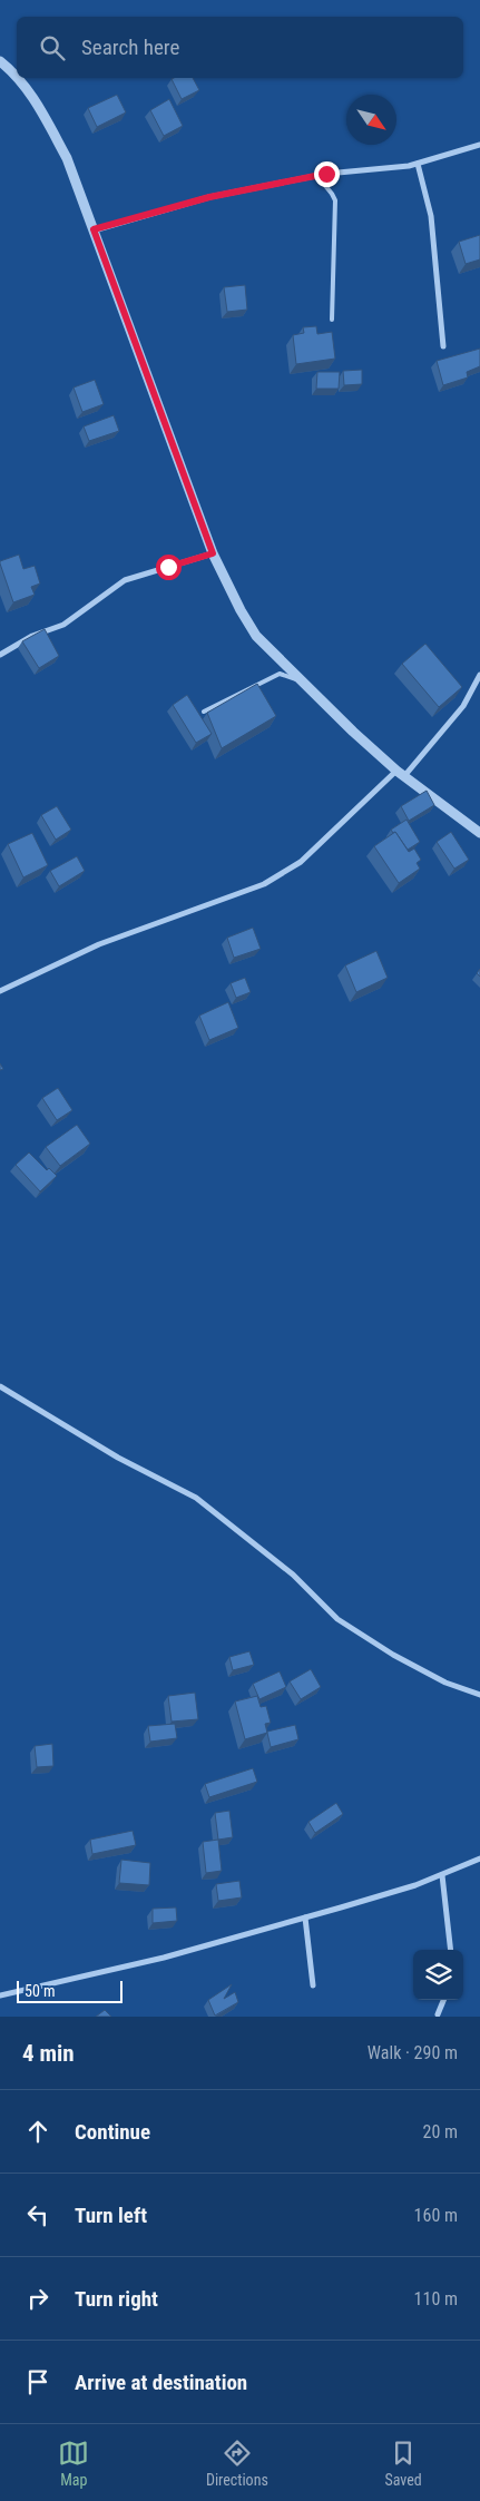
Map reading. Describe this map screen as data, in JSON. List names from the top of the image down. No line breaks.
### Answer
{"scale_bar":"50 m","north":"bottom right","page":{"search":"Search here","scale":"50 m","heading":["4 min","Walk · 290 m"],"list":[["Continue","20 m"],["Turn left","160 m"],["Turn right","110 m"],"Arrive at destination"],"nav":["Map","Directions","Saved"]}}
